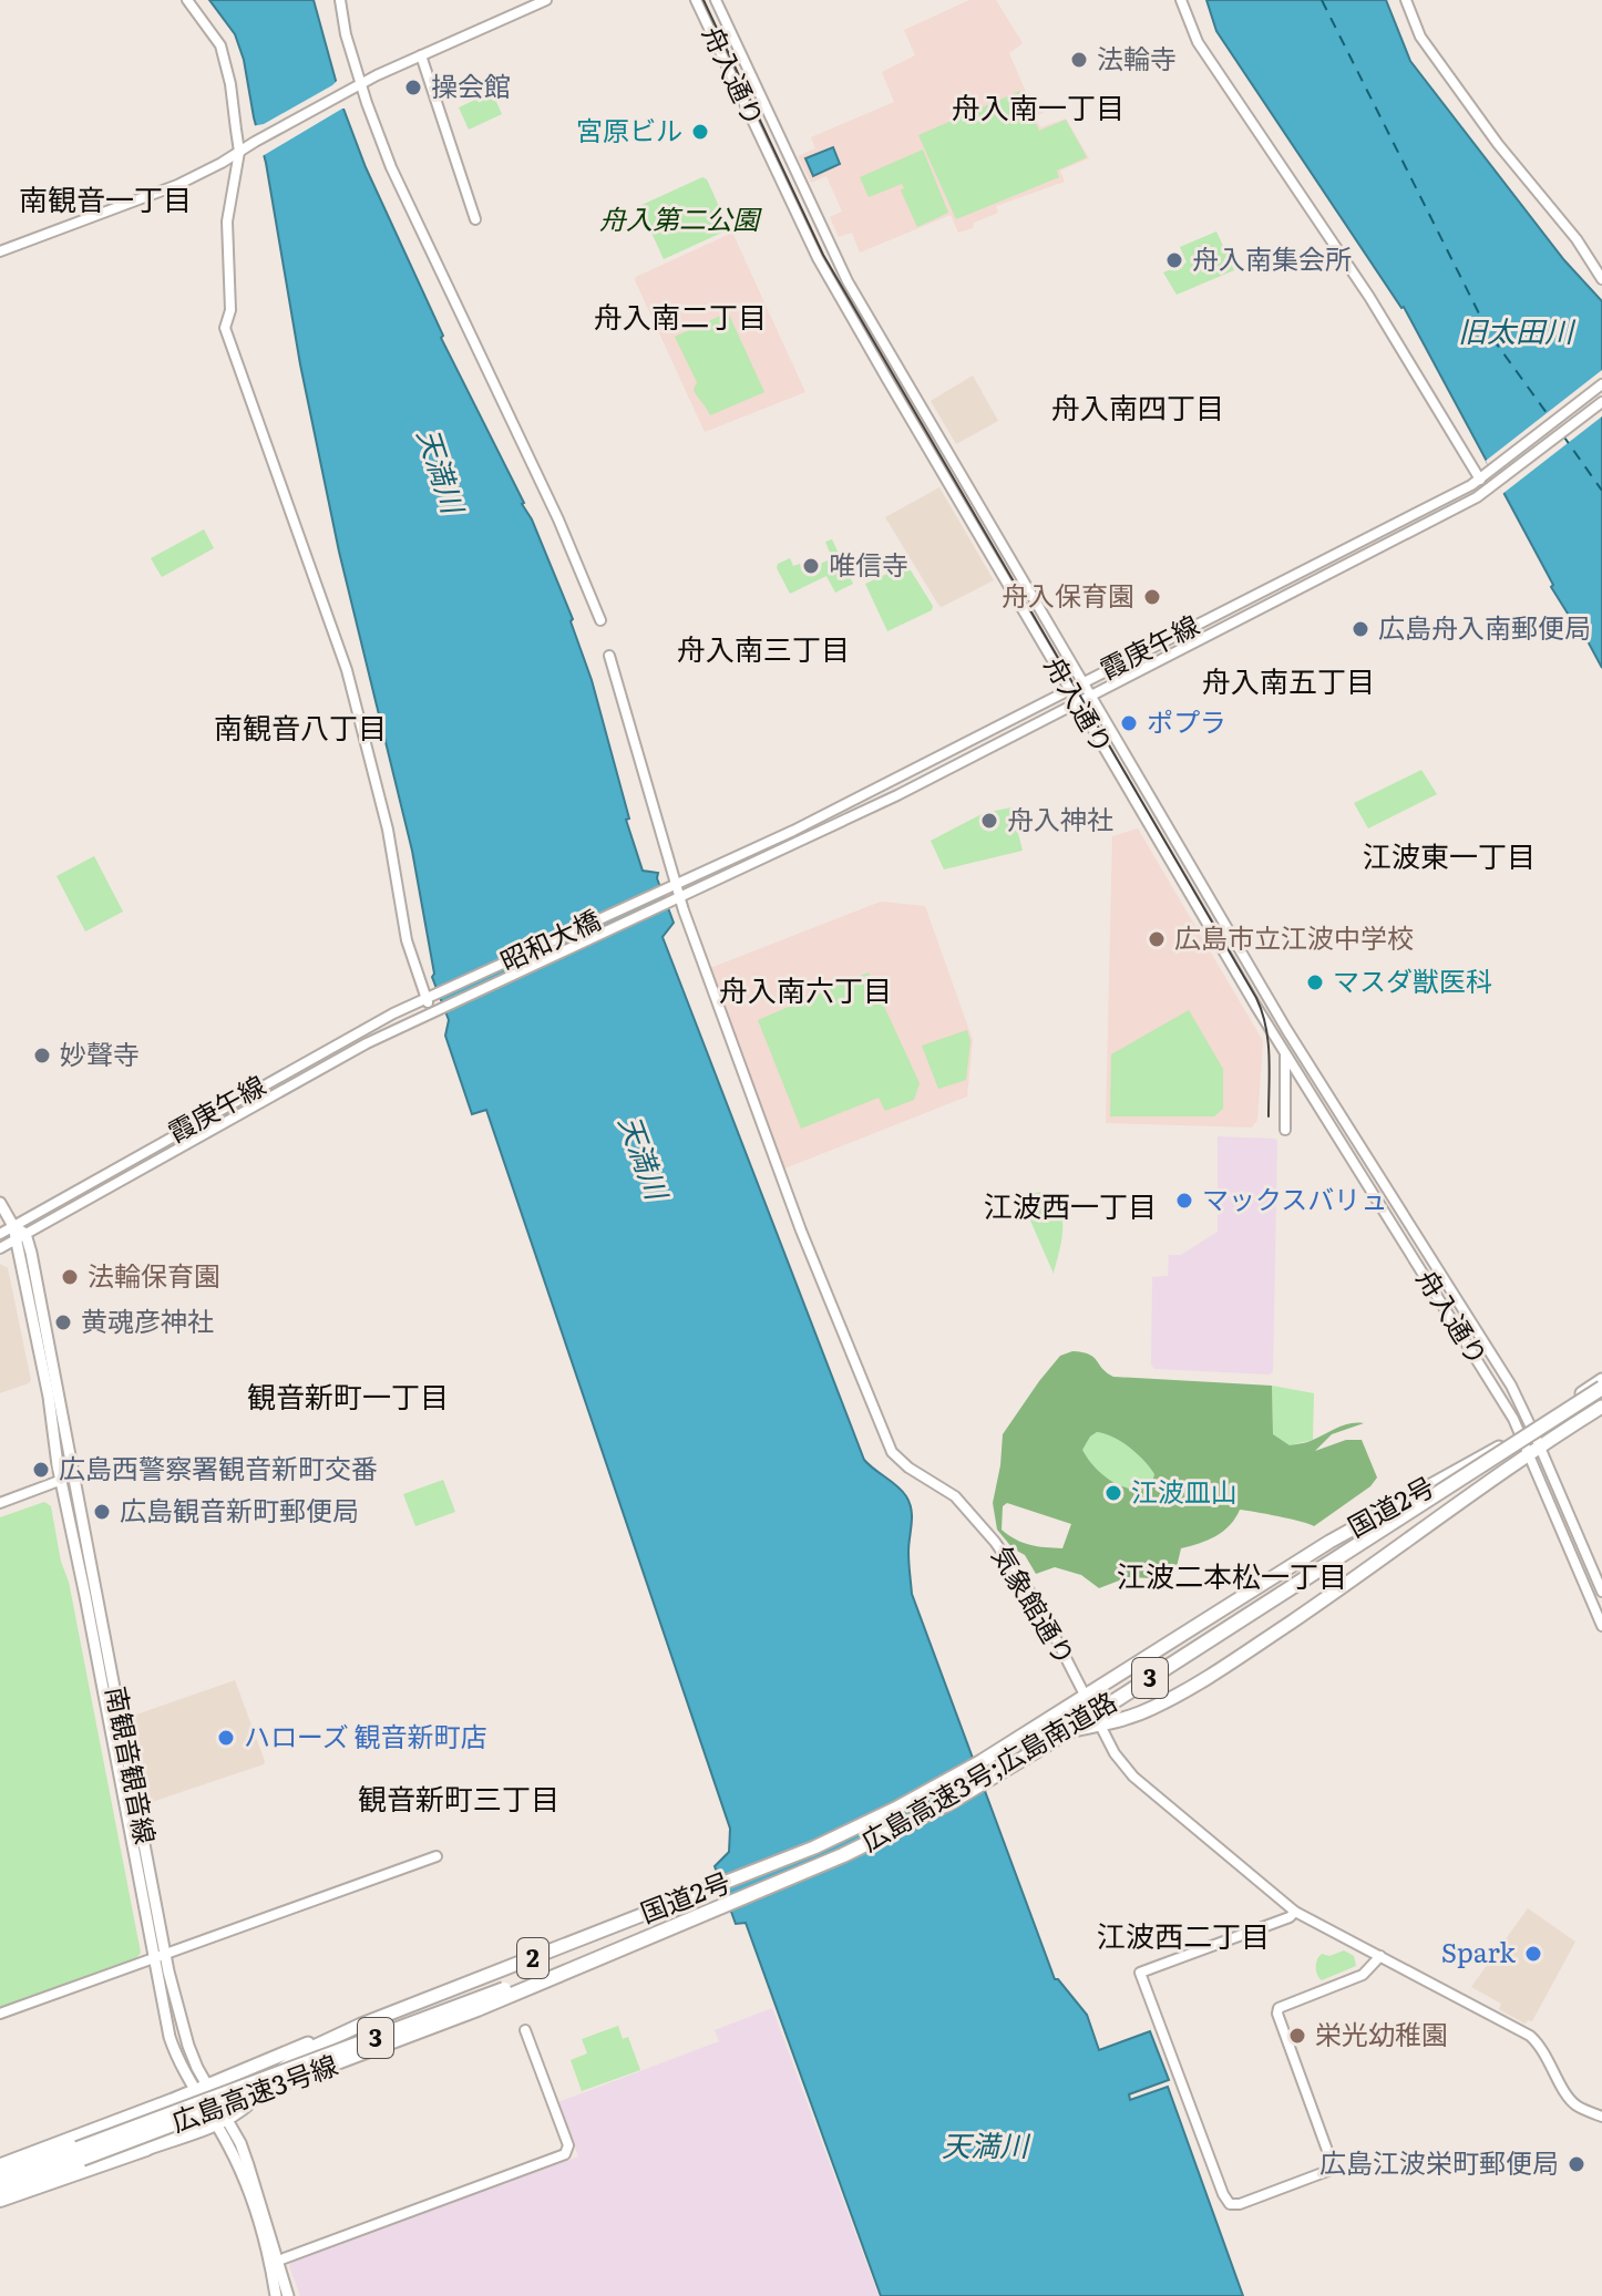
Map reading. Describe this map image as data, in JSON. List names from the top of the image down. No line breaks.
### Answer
{"streets":{"highway":["国道2号","3","広島高速3号;広島南道路","2","広島高速3号線"],"main road":["南観音観音線"],"street":["舟入通り","霞庚午線","昭和大橋","気象館通り"]},"crossings":[["舟入通り","霞庚午線"],["舟入通り","昭和大橋"],["舟入通り","国道2号"],["霞庚午線","昭和大橋"],["霞庚午線","気象館通り"],["昭和大橋","気象館通り"],["昭和大橋","南観音観音線"],["国道2号","気象館通り"],["国道2号","南観音観音線"],["国道2号","2"],["3","広島高速3号線"],["南観音観音線","2"],["広島高速3号;広島南道路","広島高速3号線"]],"districts":["舟入南一丁目","南観音一丁目","舟入南二丁目","舟入南四丁目","舟入南三丁目","舟入南五丁目","南観音八丁目","江波東一丁目","舟入南六丁目","江波西一丁目","観音新町一丁目","江波二本松一丁目","観音新町三丁目","江波西二丁目"],"water":["旧太田川","天満川"],"parks":["舟入第二公園"],"places":["法輪寺","操会館","宮原ビル","舟入南集会所","唯信寺","舟入保育園","広島舟入南郵便局","ポプラ","舟入神社","広島市立江波中学校","マスダ獣医科","妙聲寺","マックスバリュ","法輪保育園","黄魂彦神社","広島西警察署観音新町交番","江波皿山","広島観音新町郵便局","ハローズ 観音新町店","Spark","栄光幼稚園","広島江波栄町郵便局"]}
